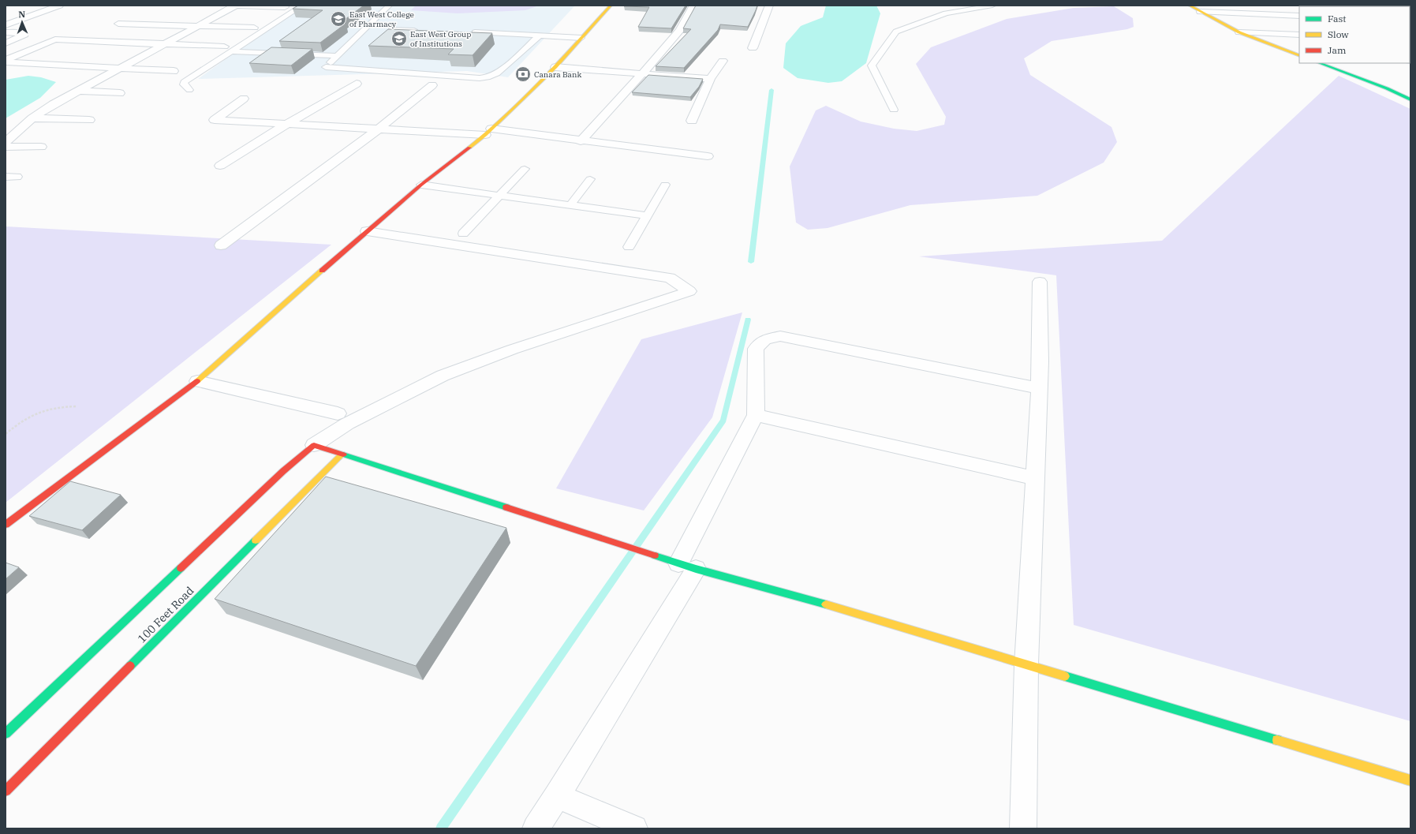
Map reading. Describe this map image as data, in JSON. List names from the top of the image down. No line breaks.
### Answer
{"streets":{"main road":["100 Feet Road"]},"places":{"school or university":["East West College of Pharmacy","East West Group of Institutions"],"bank":["Canara Bank"]},"legend":["Fast","Slow","Jam"],"north":"top"}
